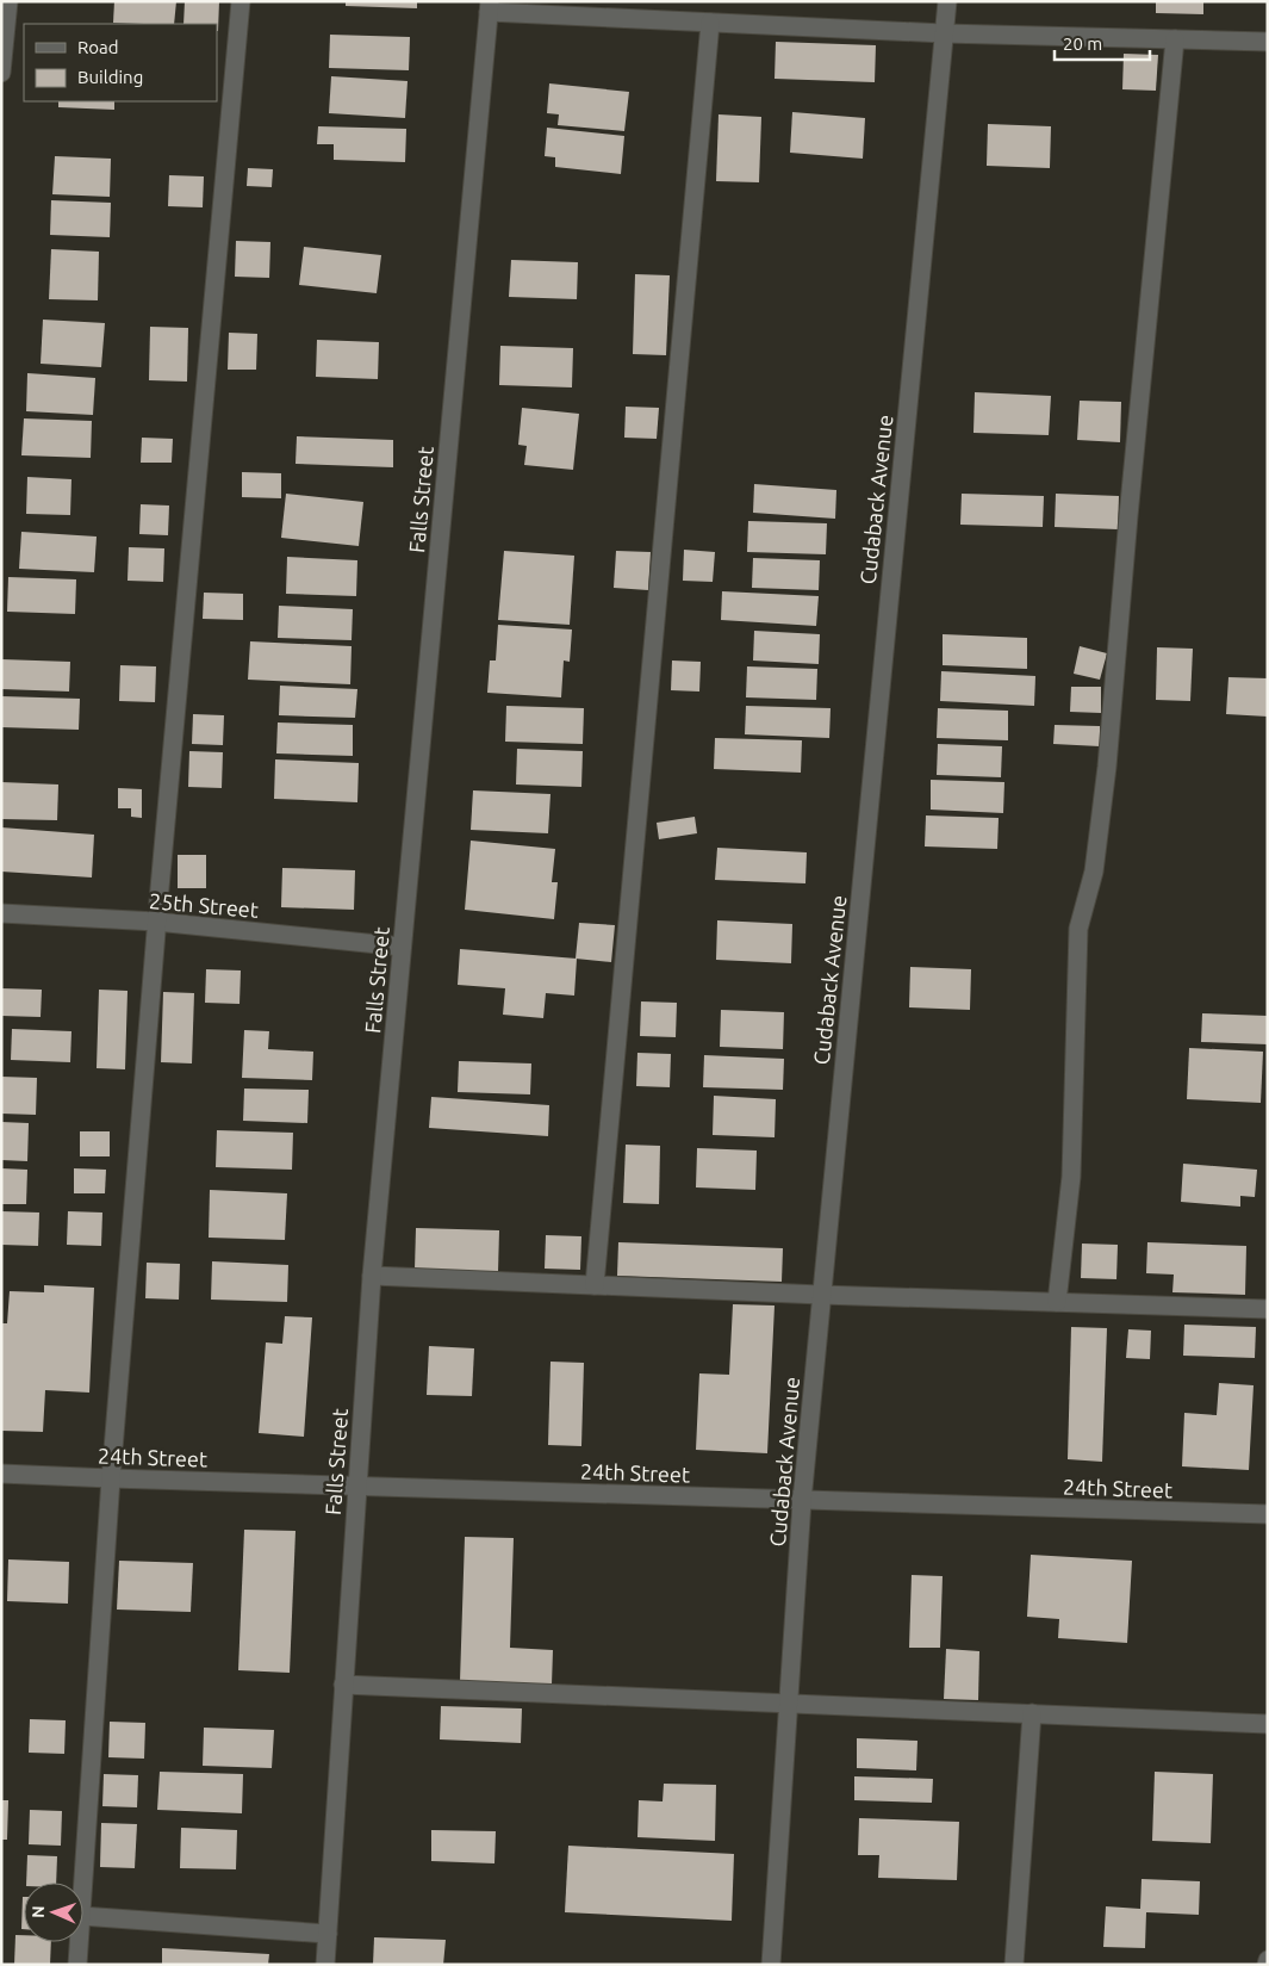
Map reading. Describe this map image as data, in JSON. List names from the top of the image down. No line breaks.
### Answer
{"streets":{"street":["Falls Street","Cudaback Avenue","25th Street","24th Street"]},"crossings":[["Falls Street","25th Street"],["Falls Street","24th Street"],["Cudaback Avenue","24th Street"]],"legend":["Road","Building"],"scale_bar":"20 m","north":"left"}
